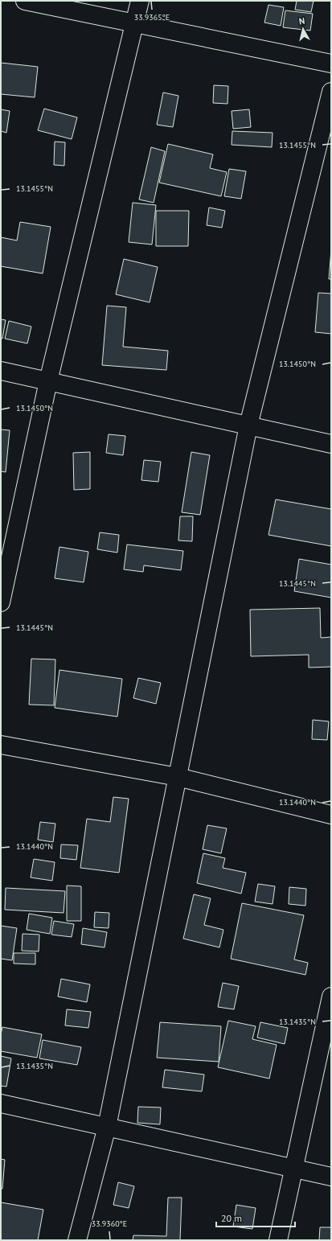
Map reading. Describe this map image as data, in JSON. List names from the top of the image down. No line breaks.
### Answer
{"scale_bar":"20 m","north":"top","coordinates":["33.9365°E","13.1455°N","13.1450°N","13.1445°N","13.1440°N","13.1435°N","33.9360°E"]}
